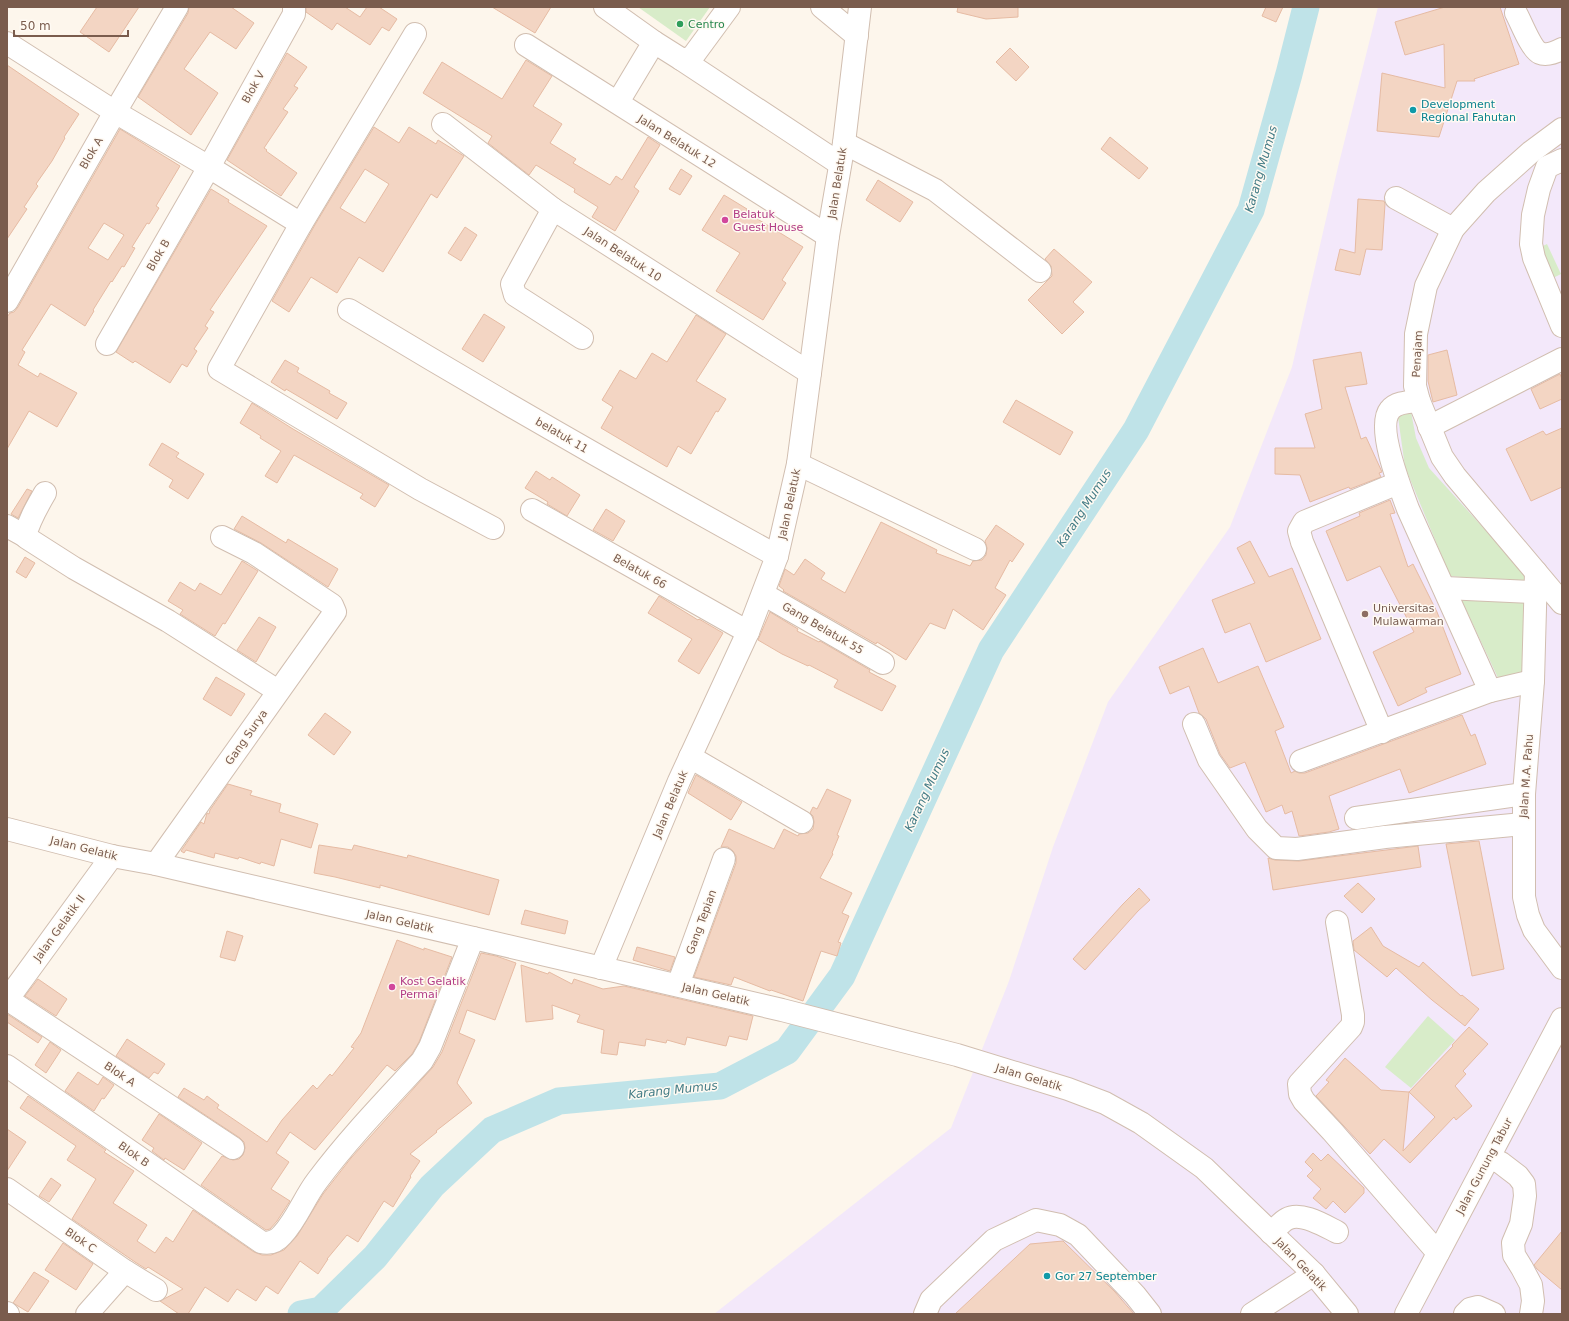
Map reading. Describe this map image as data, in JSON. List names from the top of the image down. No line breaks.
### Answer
{"streets":{"street":["Blok V","Jalan Belatuk 12","Blok A","Jalan Belatuk","Jalan Belatuk 10","Blok B","Penajam","belatuk 11","Belatuk 66","Gang Belatuk 55","Gang Surya","Jalan M.A. Pahu","Jalan Gelatik","Gang Tepian","Jalan Gelatik II","Jalan Gunung Tabur","Blok C"]},"crossings":[["Blok V","Blok B"],["Jalan Belatuk 12","Jalan Belatuk"],["Blok A","Jalan Gelatik II"],["Jalan Belatuk","Jalan Belatuk 10"],["Jalan Belatuk","belatuk 11"],["Jalan Belatuk","Belatuk 66"],["Jalan Belatuk","Gang Belatuk 55"],["Jalan Belatuk","Jalan Gelatik"],["Blok B","Jalan Gelatik"],["Penajam","Jalan M.A. Pahu"],["Gang Surya","Jalan Gelatik"],["Jalan Gelatik","Gang Tepian"],["Jalan Gelatik","Jalan Gelatik II"]],"water":["Karang Mumus"],"places":["Centro","Development Regional Fahutan","Belatuk Guest House","Universitas Mulawarman","Kost Gelatik Permai","Gor 27 September"],"scale_bar":"50 m"}
